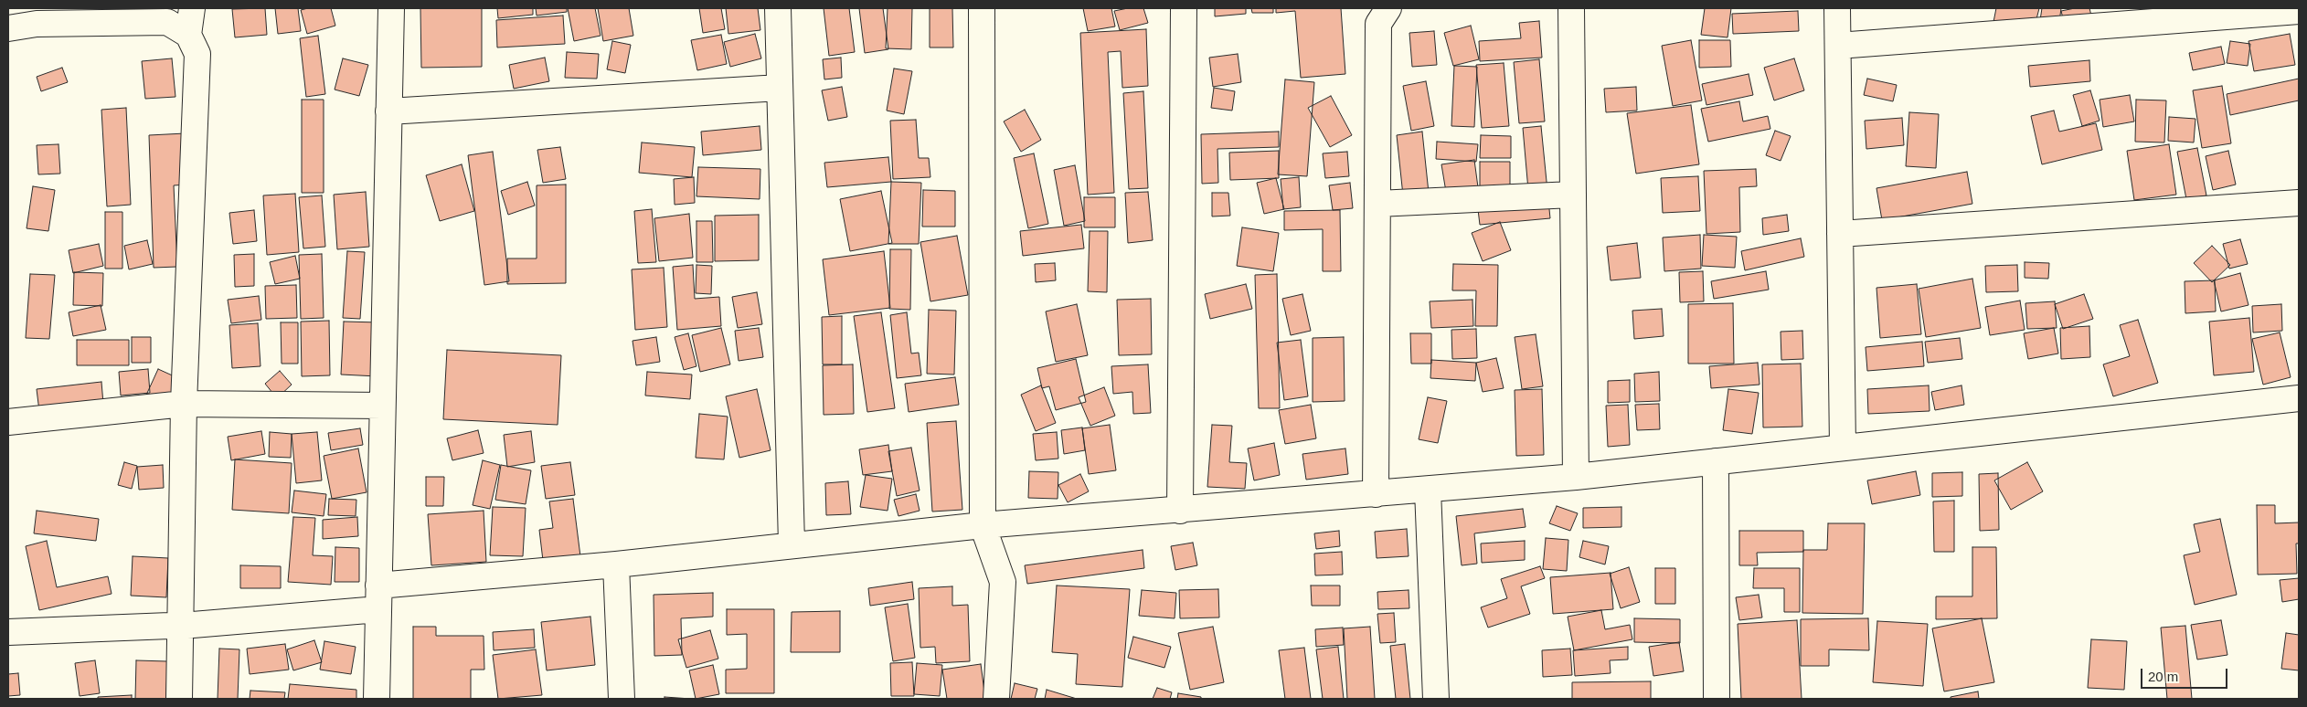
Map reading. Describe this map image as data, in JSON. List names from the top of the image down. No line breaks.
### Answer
{"scale_bar":"20 m"}
